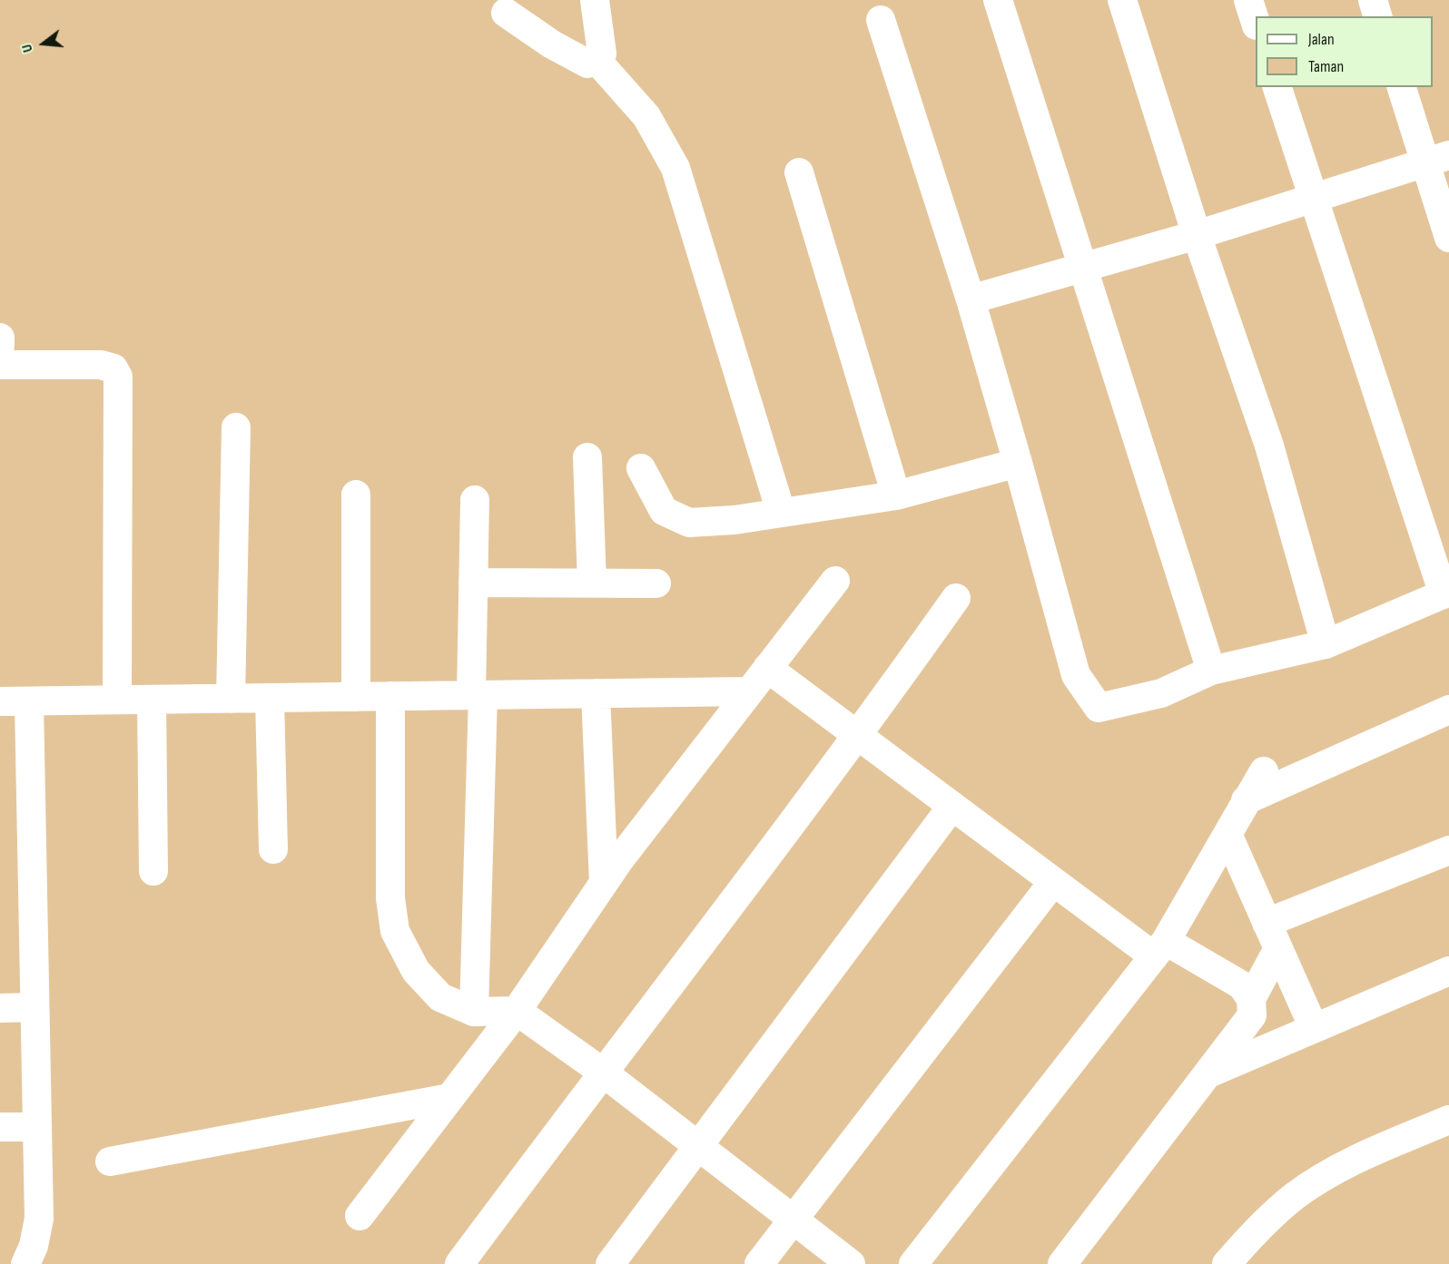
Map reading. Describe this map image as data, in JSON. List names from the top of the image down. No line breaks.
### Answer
{"legend":["Jalan","Taman"],"north":"left"}
